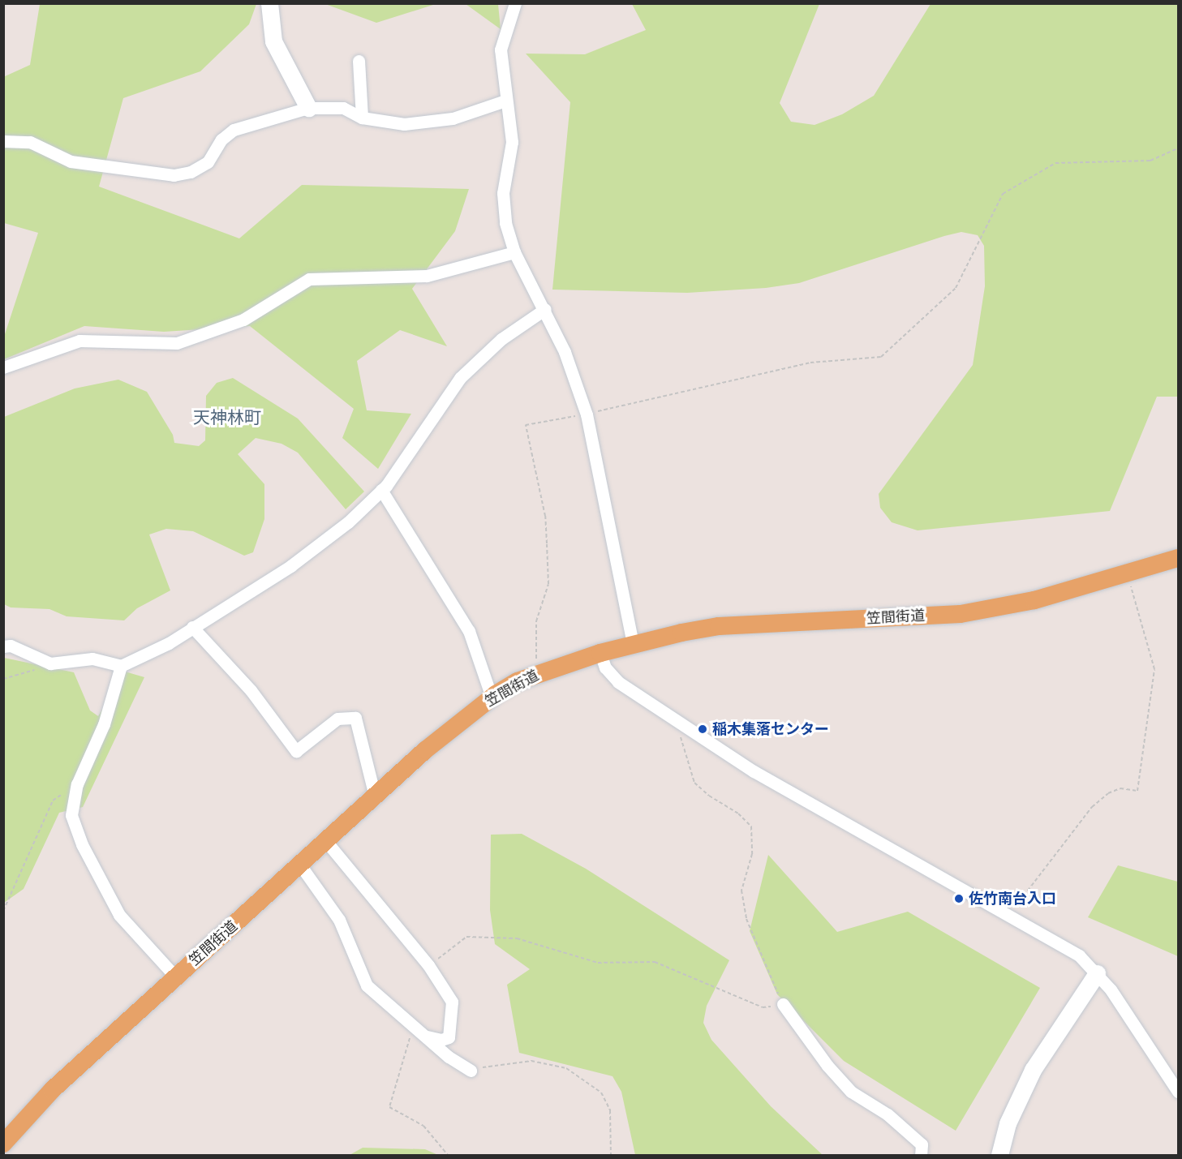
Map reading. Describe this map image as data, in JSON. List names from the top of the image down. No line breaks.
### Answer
{"streets":{"main road":["笠間街道"]},"districts":["天神林町"],"places":["稲木集落センター","佐竹南台入口"]}
